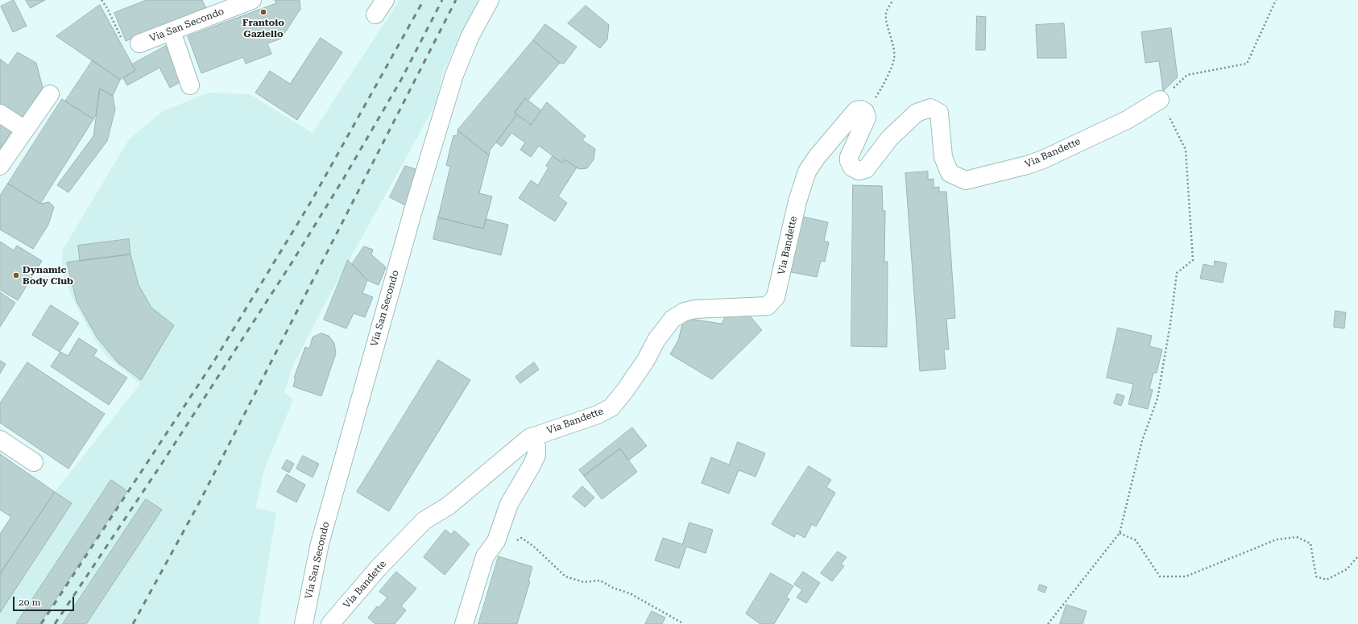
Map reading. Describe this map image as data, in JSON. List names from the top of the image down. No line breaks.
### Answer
{"streets":{"street":["Via San Secondo","Via Bandette"]},"places":["Frantoio Gaziello","Dynamic Body Club"],"scale_bar":"20 m"}
